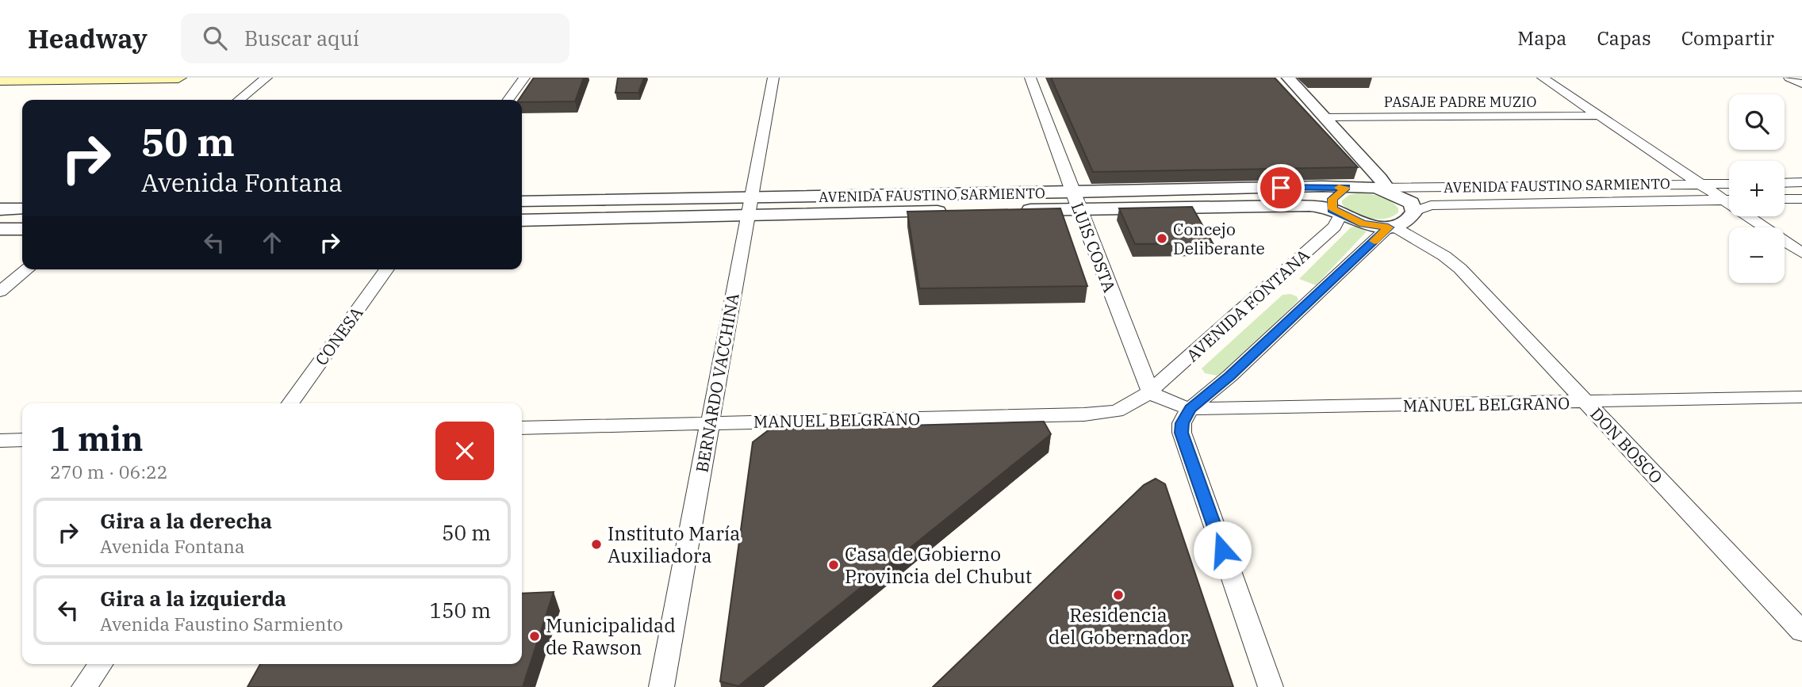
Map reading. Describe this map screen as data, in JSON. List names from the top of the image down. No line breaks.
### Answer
{"streets":{"street":["PASAJE PADRE MUZIO","AVENIDA FAUSTINO SARMIENTO","LUIS COSTA","AVENIDA FONTANA","CONESA","BERNARDO VACCHINA","MANUEL BELGRANO","DON BOSCO"]},"crossings":[["AVENIDA FAUSTINO SARMIENTO","LUIS COSTA"],["AVENIDA FAUSTINO SARMIENTO","AVENIDA FONTANA"],["AVENIDA FAUSTINO SARMIENTO","BERNARDO VACCHINA"],["AVENIDA FAUSTINO SARMIENTO","DON BOSCO"],["LUIS COSTA","AVENIDA FONTANA"],["LUIS COSTA","MANUEL BELGRANO"],["AVENIDA FONTANA","MANUEL BELGRANO"],["BERNARDO VACCHINA","MANUEL BELGRANO"],["MANUEL BELGRANO","DON BOSCO"]],"places":["Concejo Deliberante","Instituto María Auxiliadora","Casa de Gobierno Provincia del Chubut","Residencia del Gobernador","Municipalidad de Rawson"],"page":{"header":"Headway","search":"Buscar aquí","nav":["Mapa","Capas","Compartir"],"map_buttons":["+","−"],"turn":["50 m","Avenida Fontana"],"heading":["1 min","270 m · 06:22"],"list":[{"name":"Gira a la derecha","note":"Avenida Fontana","value":"50 m"},{"name":"Gira a la izquierda","note":"Avenida Faustino Sarmiento","value":"150 m"}]}}
